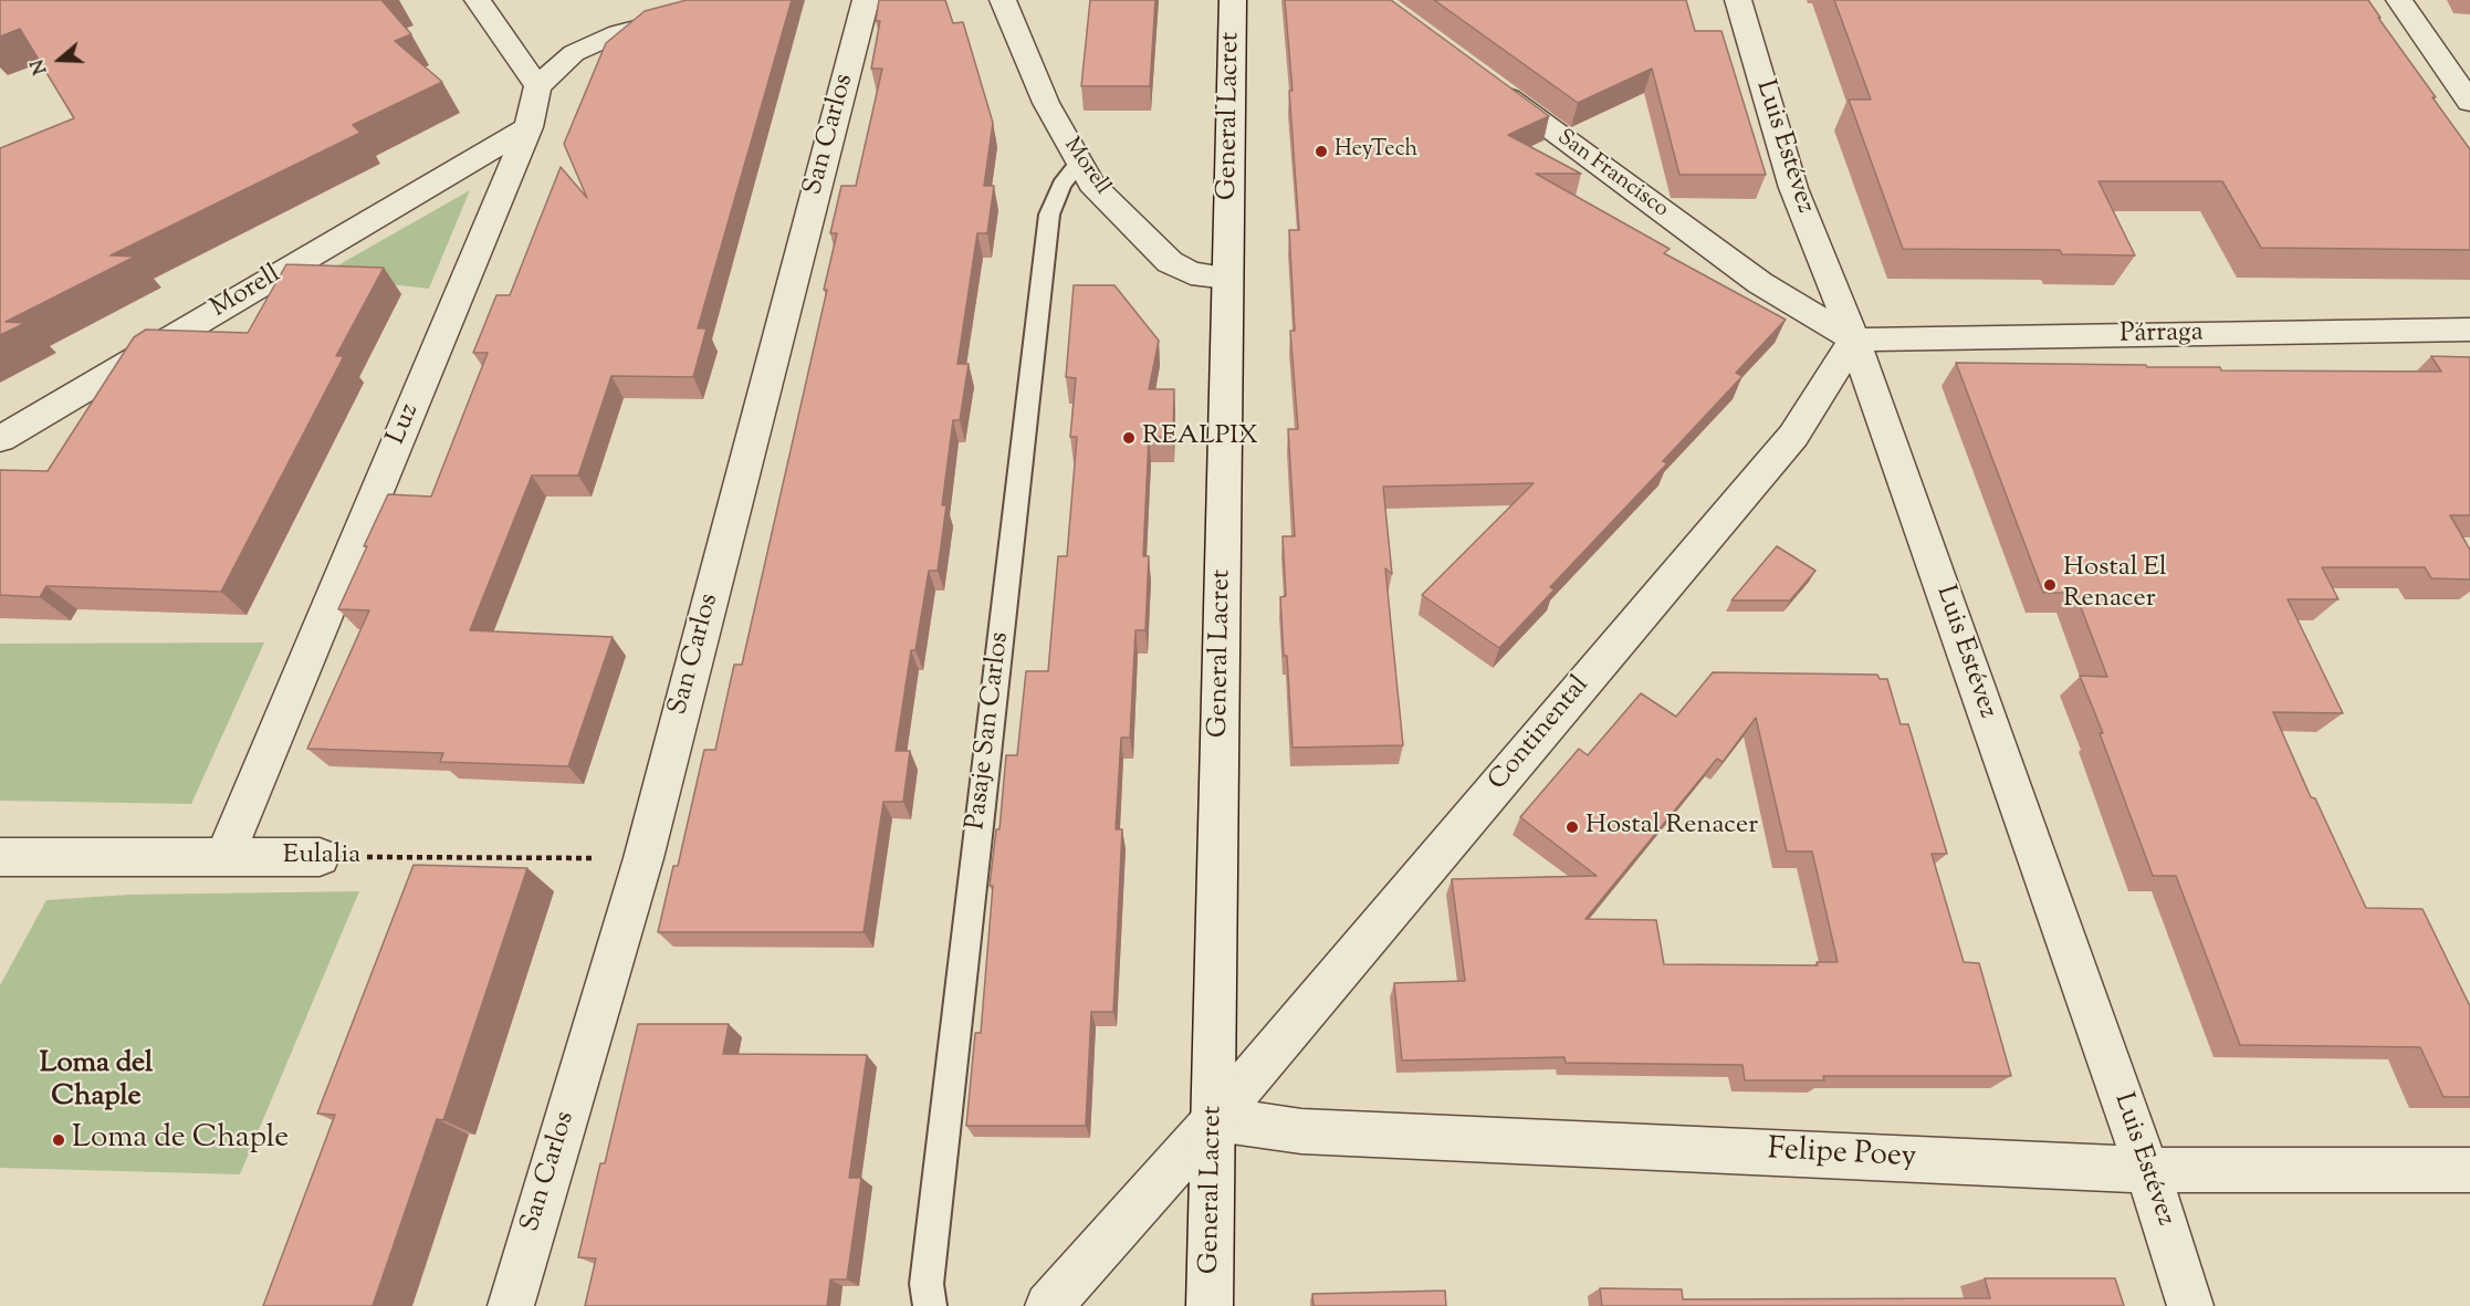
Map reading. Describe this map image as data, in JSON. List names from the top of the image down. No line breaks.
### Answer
{"streets":{"street":["General Lacret","San Carlos","Luis Estévez","Morell","San Francisco","Párraga","Luz","Continental","Eulalia","Felipe Poey"],"lane":["Pasaje San Carlos"]},"crossings":[["General Lacret","Morell"],["General Lacret","Continental"],["General Lacret","Felipe Poey"],["San Carlos","Eulalia"],["Luis Estévez","San Francisco"],["Luis Estévez","Párraga"],["Luis Estévez","Continental"],["Luis Estévez","Felipe Poey"],["Morell","Luz"],["Morell","Pasaje San Carlos"],["San Francisco","Párraga"],["San Francisco","Continental"],["Párraga","Continental"],["Luz","Eulalia"],["Continental","Felipe Poey"]],"districts":["Loma del Chaple"],"places":["HeyTech","REALPIX","Hostal El Renacer","Hostal Renacer","Loma de Chaple"],"north":"left"}
